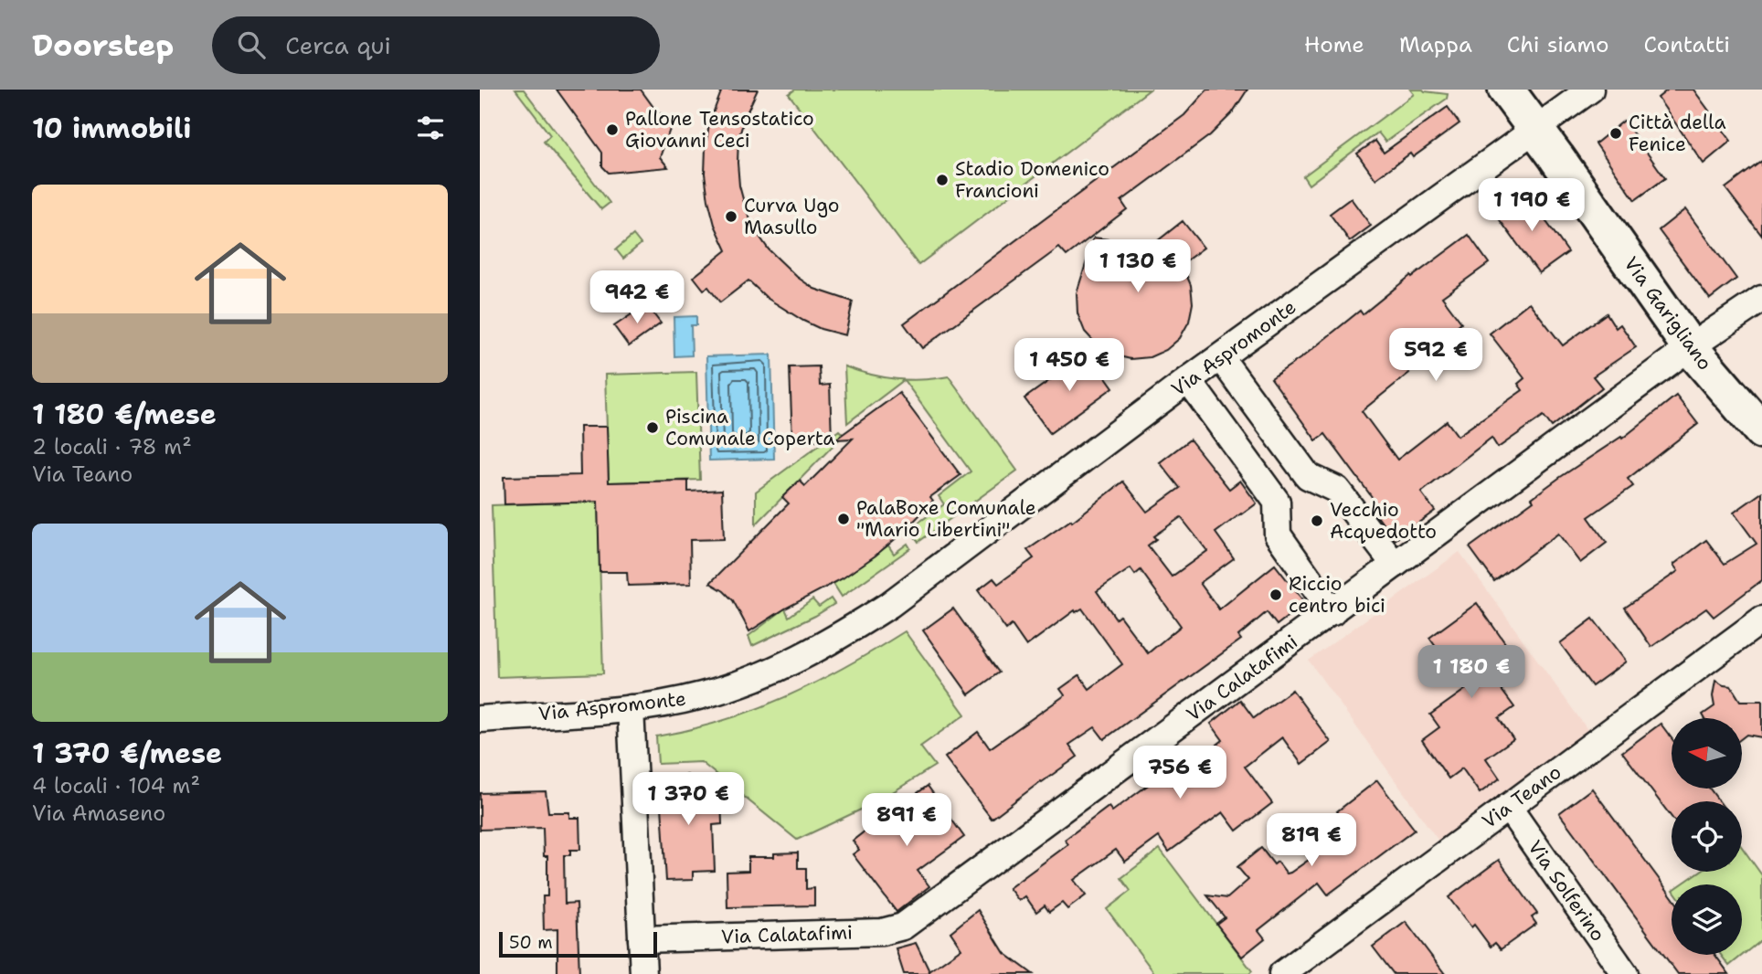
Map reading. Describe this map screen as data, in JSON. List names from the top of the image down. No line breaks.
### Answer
{"streets":{"main road":["Via Garigliano"],"street":["Via Aspromonte","Via Calatafimi","Via Teano","Via Solferino"]},"crossings":[["Via Garigliano","Via Aspromonte"],["Via Garigliano","Via Calatafimi"],["Via Teano","Via Solferino"]],"places":["Pallone Tensostatico Giovanni Ceci","Città della Fenice","Stadio Domenico Francioni","Curva Ugo Masullo","Piscina Comunale Coperta","PalaBoxe Comunale \"Mario Libertini\"","Vecchio Acquedotto","Riccio centro bici"],"scale_bar":"50 m","north":"left","page":{"header":"Doorstep","search":"Cerca qui","nav":["Home","Mappa","Chi siamo","Contatti"],"heading":"10 immobili","list":[{"name":"1 180 €/mese","note":"2 locali · 78 m² · Via Teano"},{"name":"1 370 €/mese","note":"4 locali · 104 m² · Via Amaseno"}],"price":["1 190 €","1 130 €","942 €","592 €","1 450 €","1 180 €","756 €","1 370 €","891 €","819 €"],"scale":"50 m"}}
